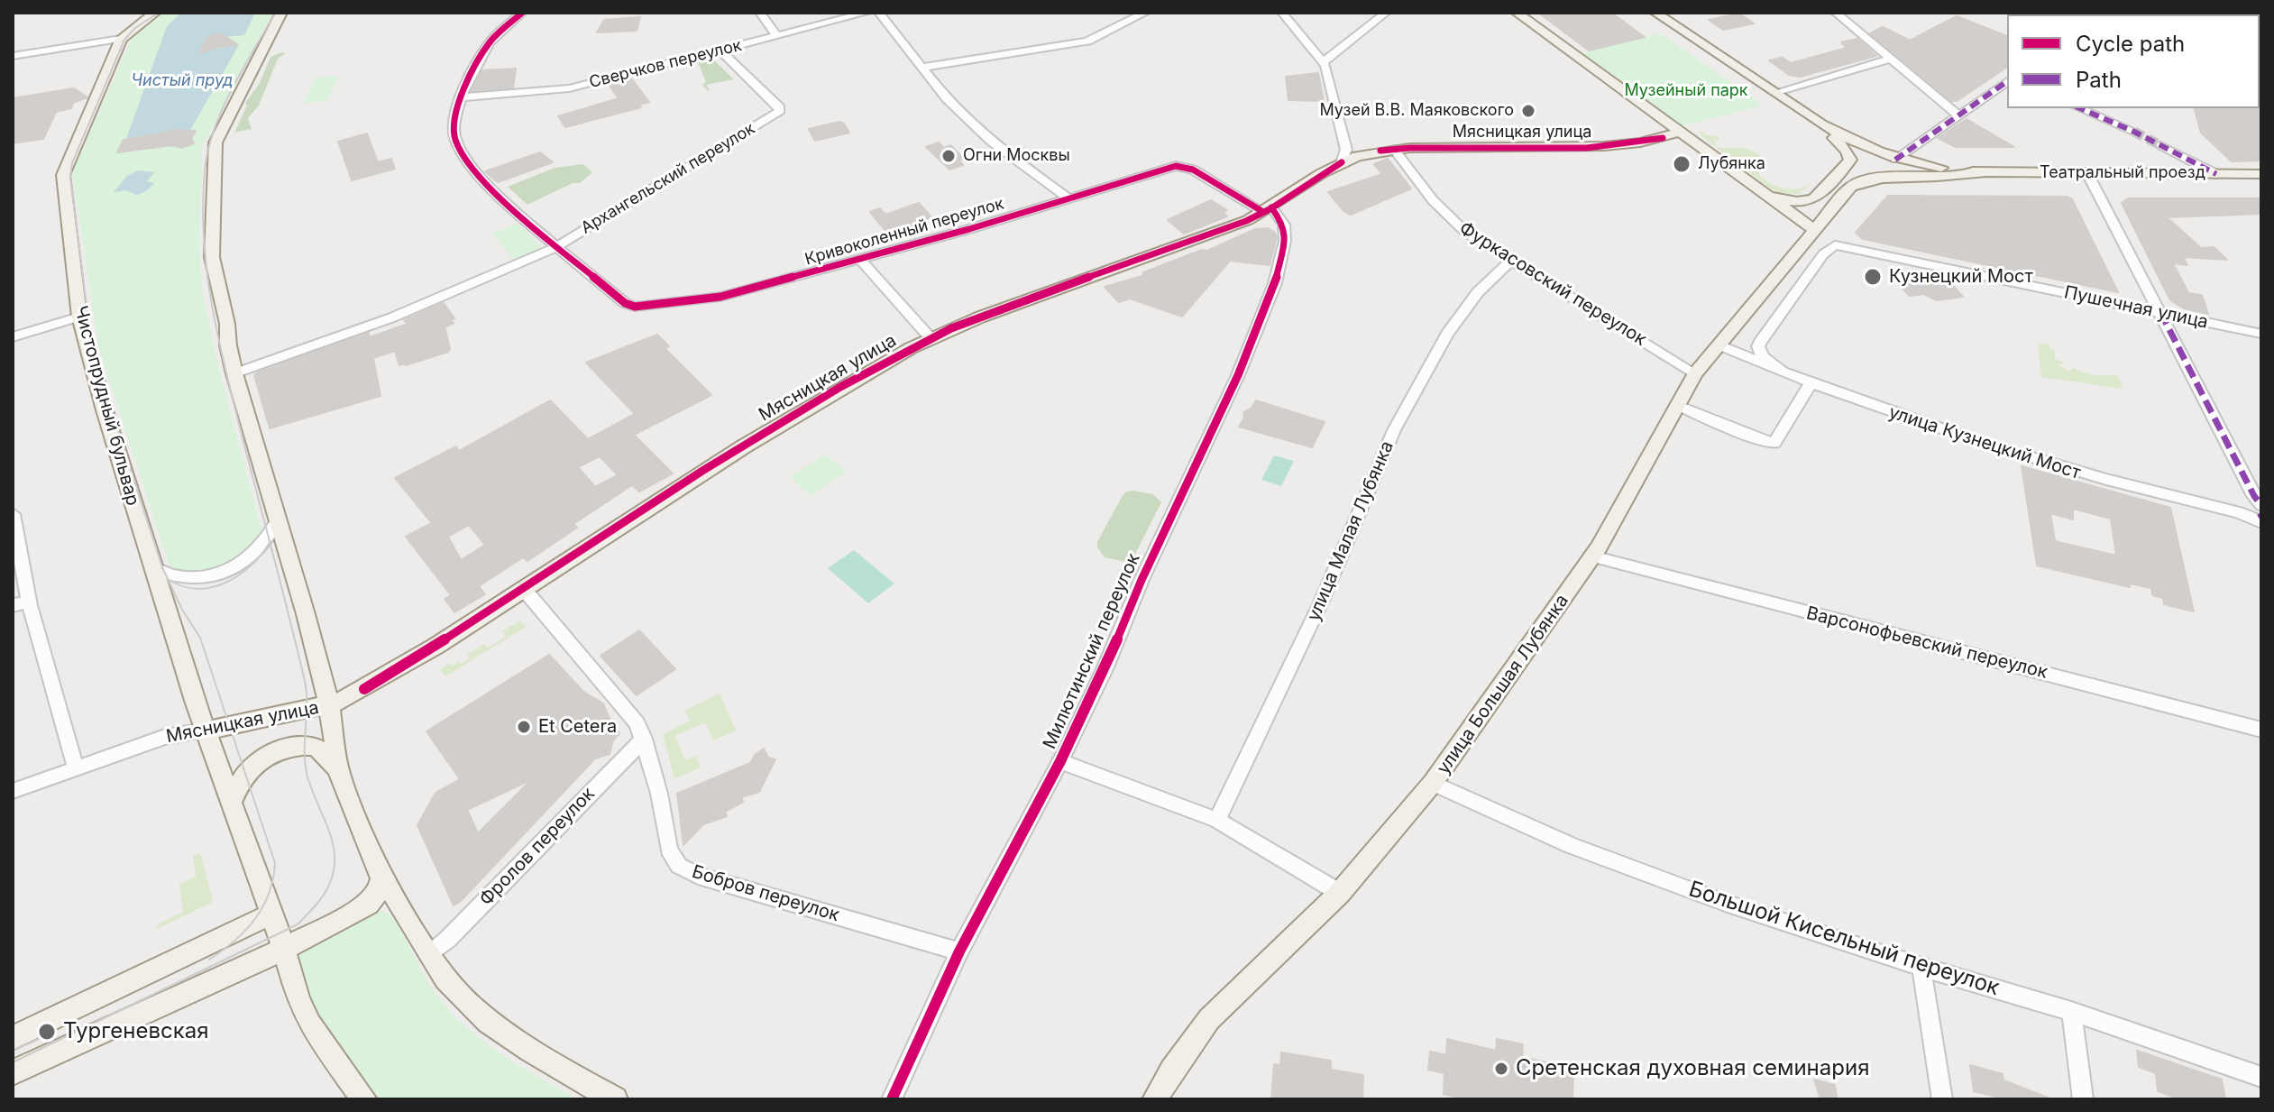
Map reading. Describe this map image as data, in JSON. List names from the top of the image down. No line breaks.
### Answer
{"streets":{"main road":["Мясницкая улица","Театральный проезд","Чистопрудный бульвар","улица Большая Лубянка"],"street":["Сверчков переулок","Архангельский переулок","Кривоколенный переулок","Фуркасовский переулок","Пушечная улица","улица Кузнецкий Мост","улица Малая Лубянка","Варсонофьевский переулок","Милютинский переулок","Фролов переулок","Бобров переулок","Большой Кисельный переулок"]},"crossings":[["Сверчков переулок","Архангельский переулок"],["Сверчков переулок","Кривоколенный переулок"],["Мясницкая улица","Кривоколенный переулок"],["Мясницкая улица","Фуркасовский переулок"],["Мясницкая улица","Чистопрудный бульвар"],["Мясницкая улица","Милютинский переулок"],["Мясницкая улица","Бобров переулок"],["Театральный проезд","улица Большая Лубянка"],["Архангельский переулок","Кривоколенный переулок"],["Кривоколенный переулок","Милютинский переулок"],["Фуркасовский переулок","улица Малая Лубянка"],["Фуркасовский переулок","улица Большая Лубянка"],["Пушечная улица","улица Кузнецкий Мост"],["улица Кузнецкий Мост","улица Большая Лубянка"],["Варсонофьевский переулок","улица Большая Лубянка"],["Милютинский переулок","Бобров переулок"],["улица Большая Лубянка","Большой Кисельный переулок"],["Фролов переулок","Бобров переулок"]],"water":["Чистый пруд"],"parks":["Музейный парк"],"places":["Музей В.В. Маяковского","Огни Москвы","Лубянка","Кузнецкий Мост","Et Cetera","Тургеневская","Сретенская духовная семинария"],"legend":["Cycle path","Path"]}
